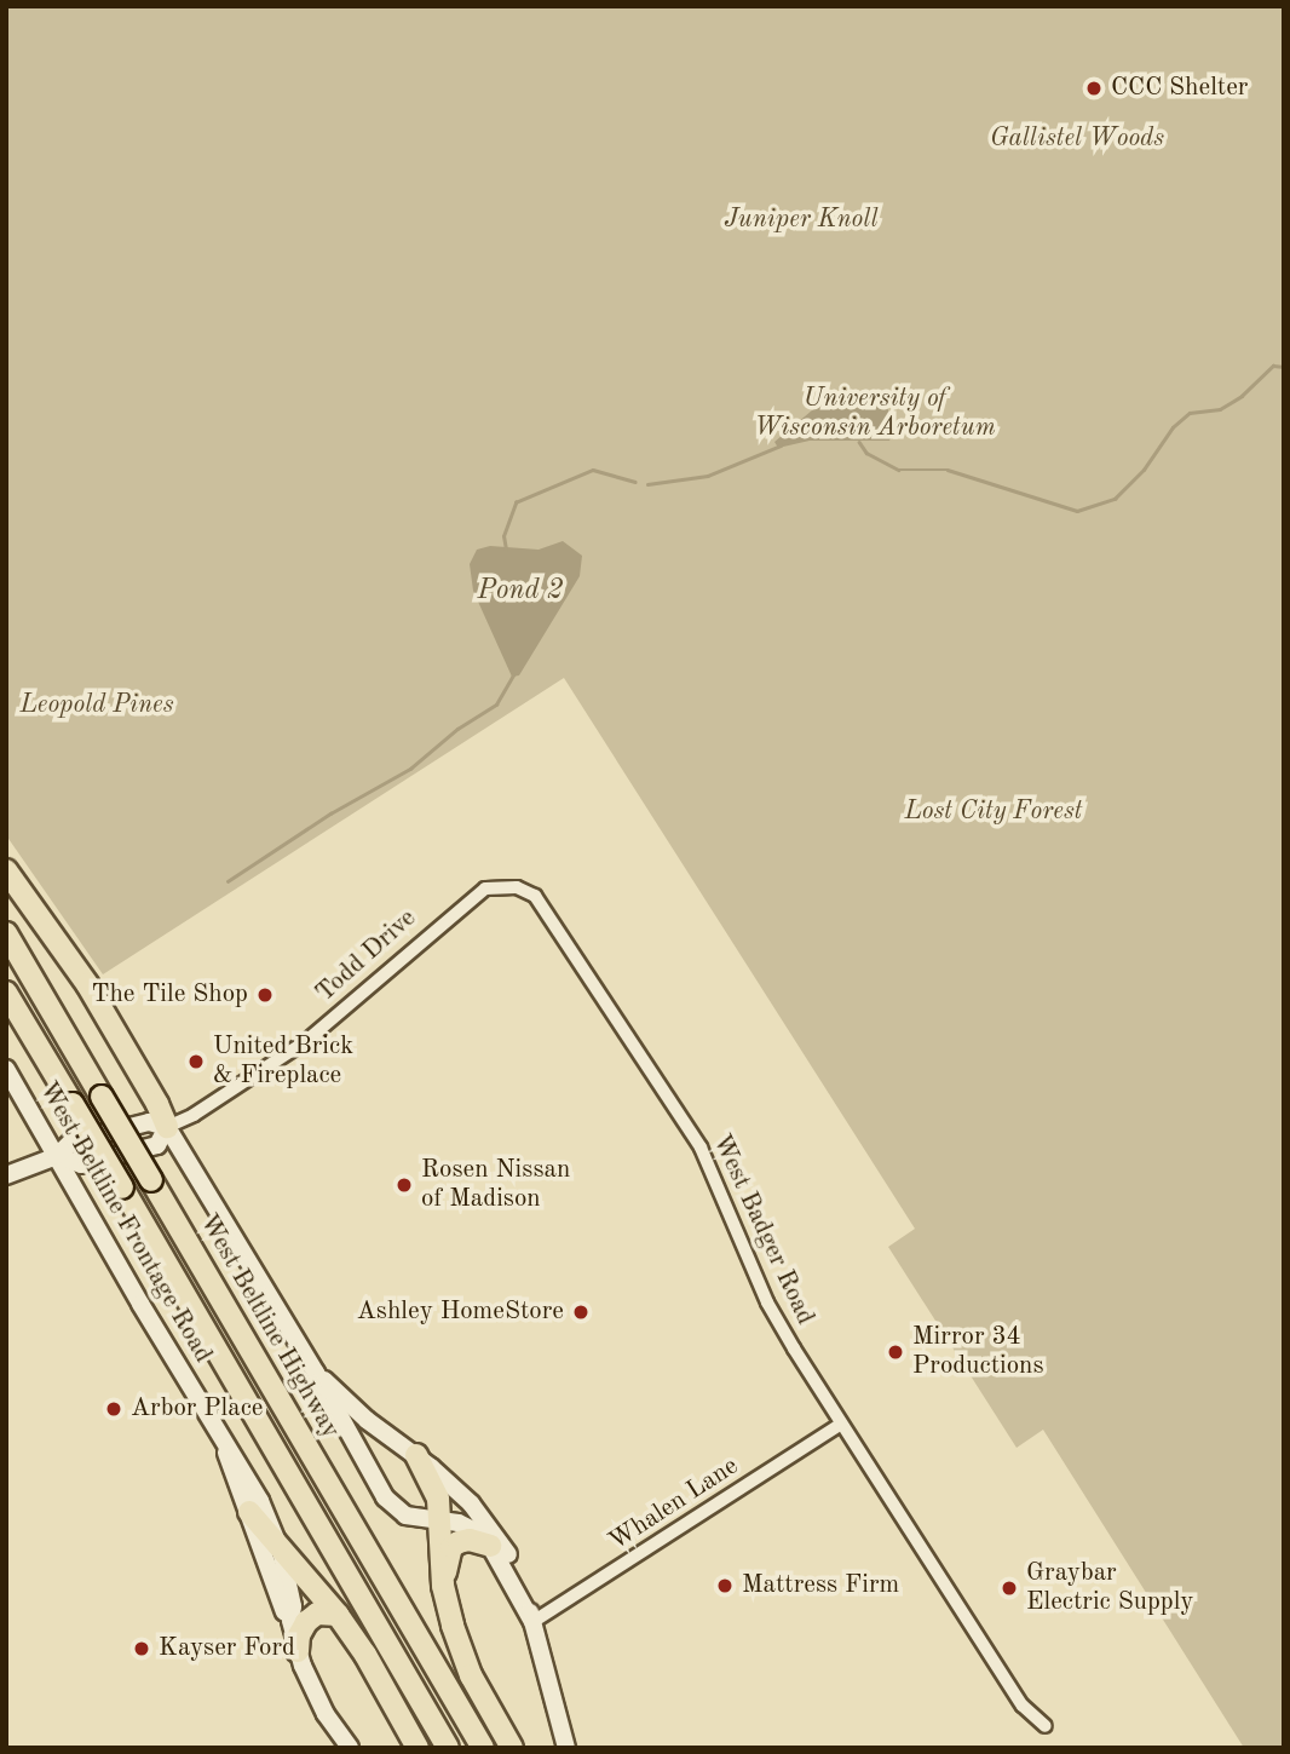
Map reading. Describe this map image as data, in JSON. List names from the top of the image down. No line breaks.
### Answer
{"streets":{"highway":["West Beltline Highway"],"street":["Todd Drive","West Beltline Frontage Road","West Badger Road","Whalen Lane"]},"crossings":[["Todd Drive","West Beltline Frontage Road"],["Todd Drive","West Badger Road"],["West Badger Road","Whalen Lane"]],"water":["Pond 2"],"parks":["Gallistel Woods","Juniper Knoll","University of Wisconsin Arboretum","Leopold Pines","Lost City Forest"],"places":["CCC Shelter","The Tile Shop","United Brick & Fireplace","Rosen Nissan of Madison","Ashley HomeStore","Mirror 34 Productions","Arbor Place","Mattress Firm","Graybar Electric Supply","Kayser Ford"]}
